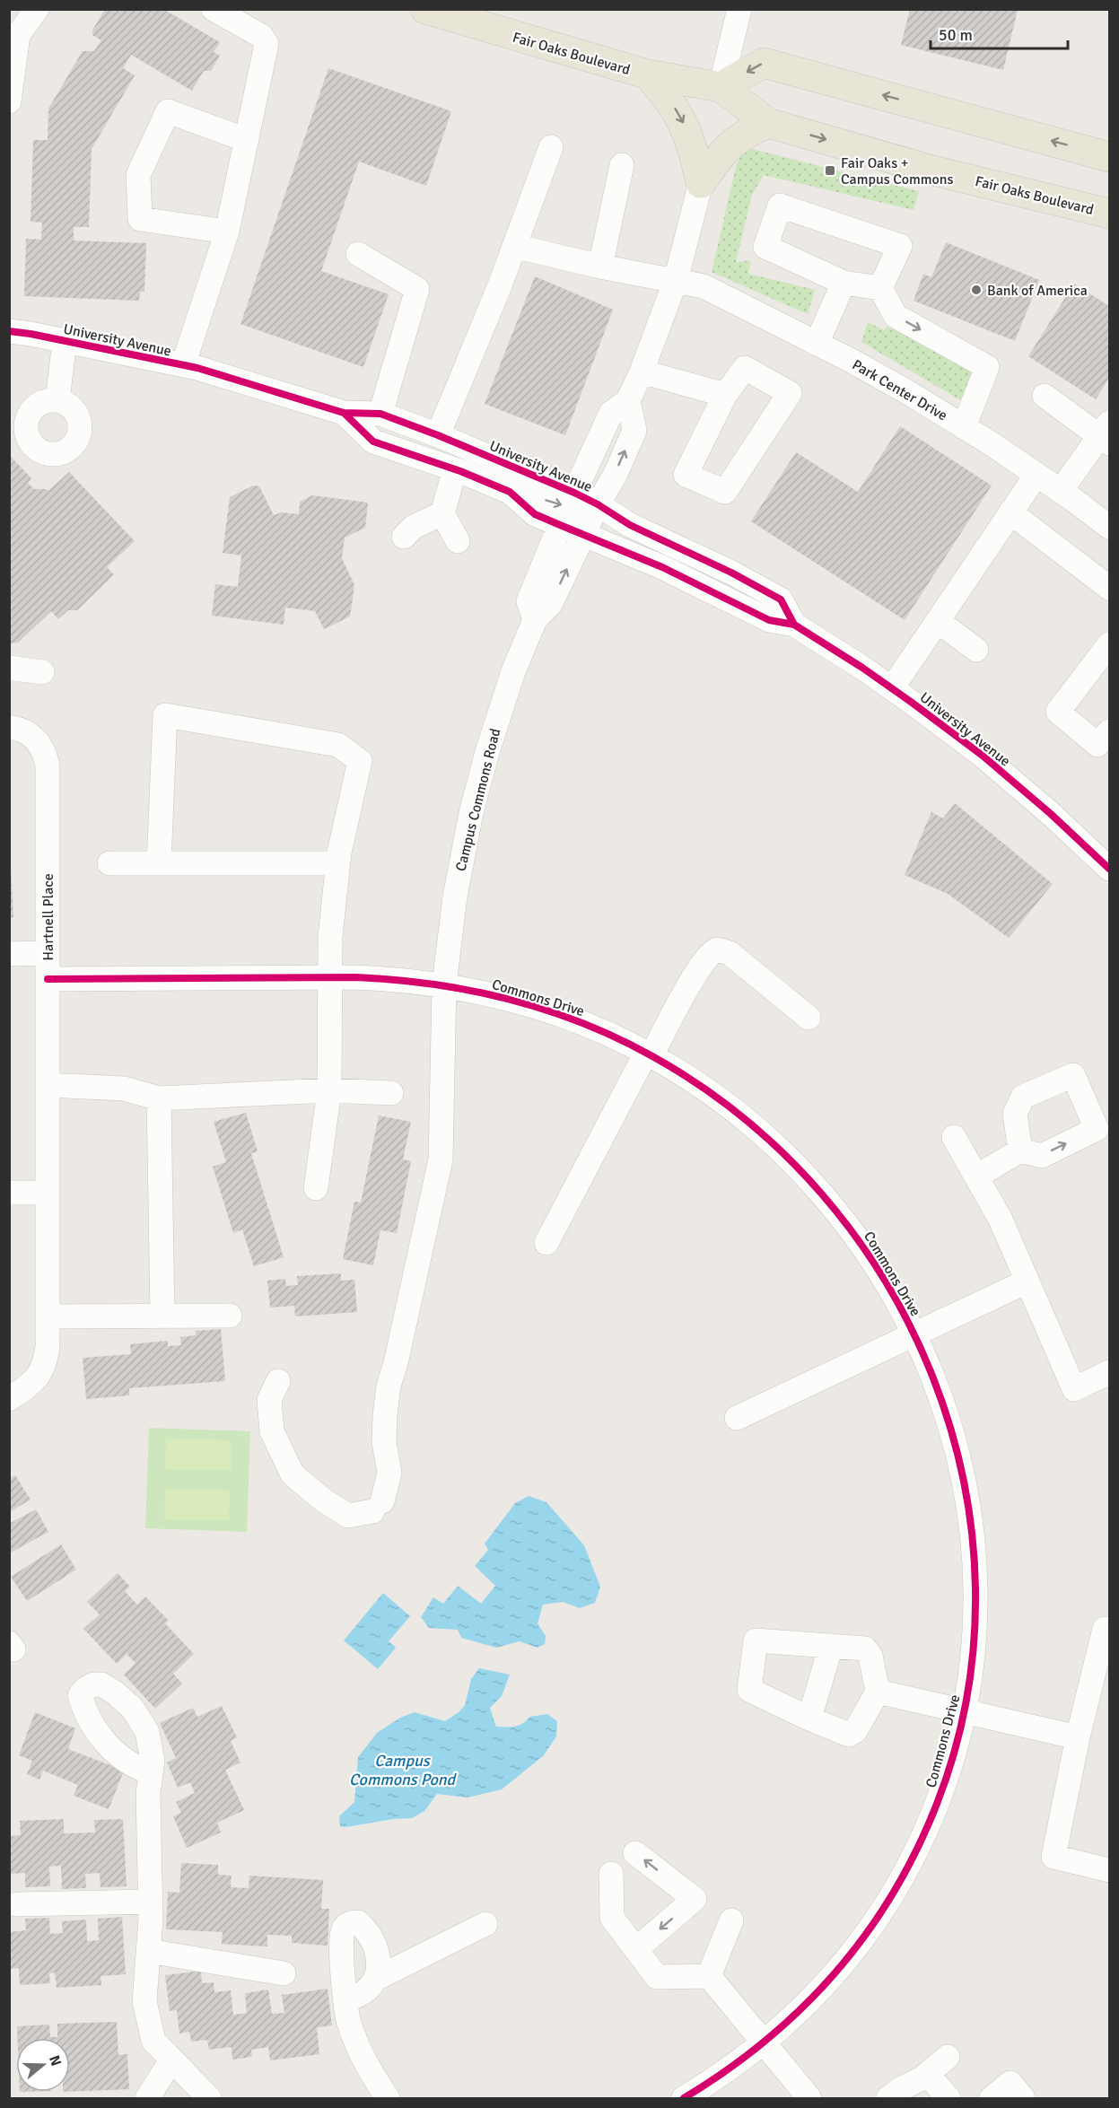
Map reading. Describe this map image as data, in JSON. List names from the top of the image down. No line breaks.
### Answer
{"streets":{"main road":["Fair Oaks Boulevard"],"street":["University Avenue","Park Center Drive","Campus Commons Road","Hartnell Place","Commons Drive"]},"crossings":[["University Avenue","Campus Commons Road"],["Campus Commons Road","Commons Drive"],["Hartnell Place","Commons Drive"]],"water":["Campus Commons Pond"],"places":{"transit":["Fair Oaks + Campus Commons"],"other":["Bank of America"]},"scale_bar":"50 m","north":"right"}
